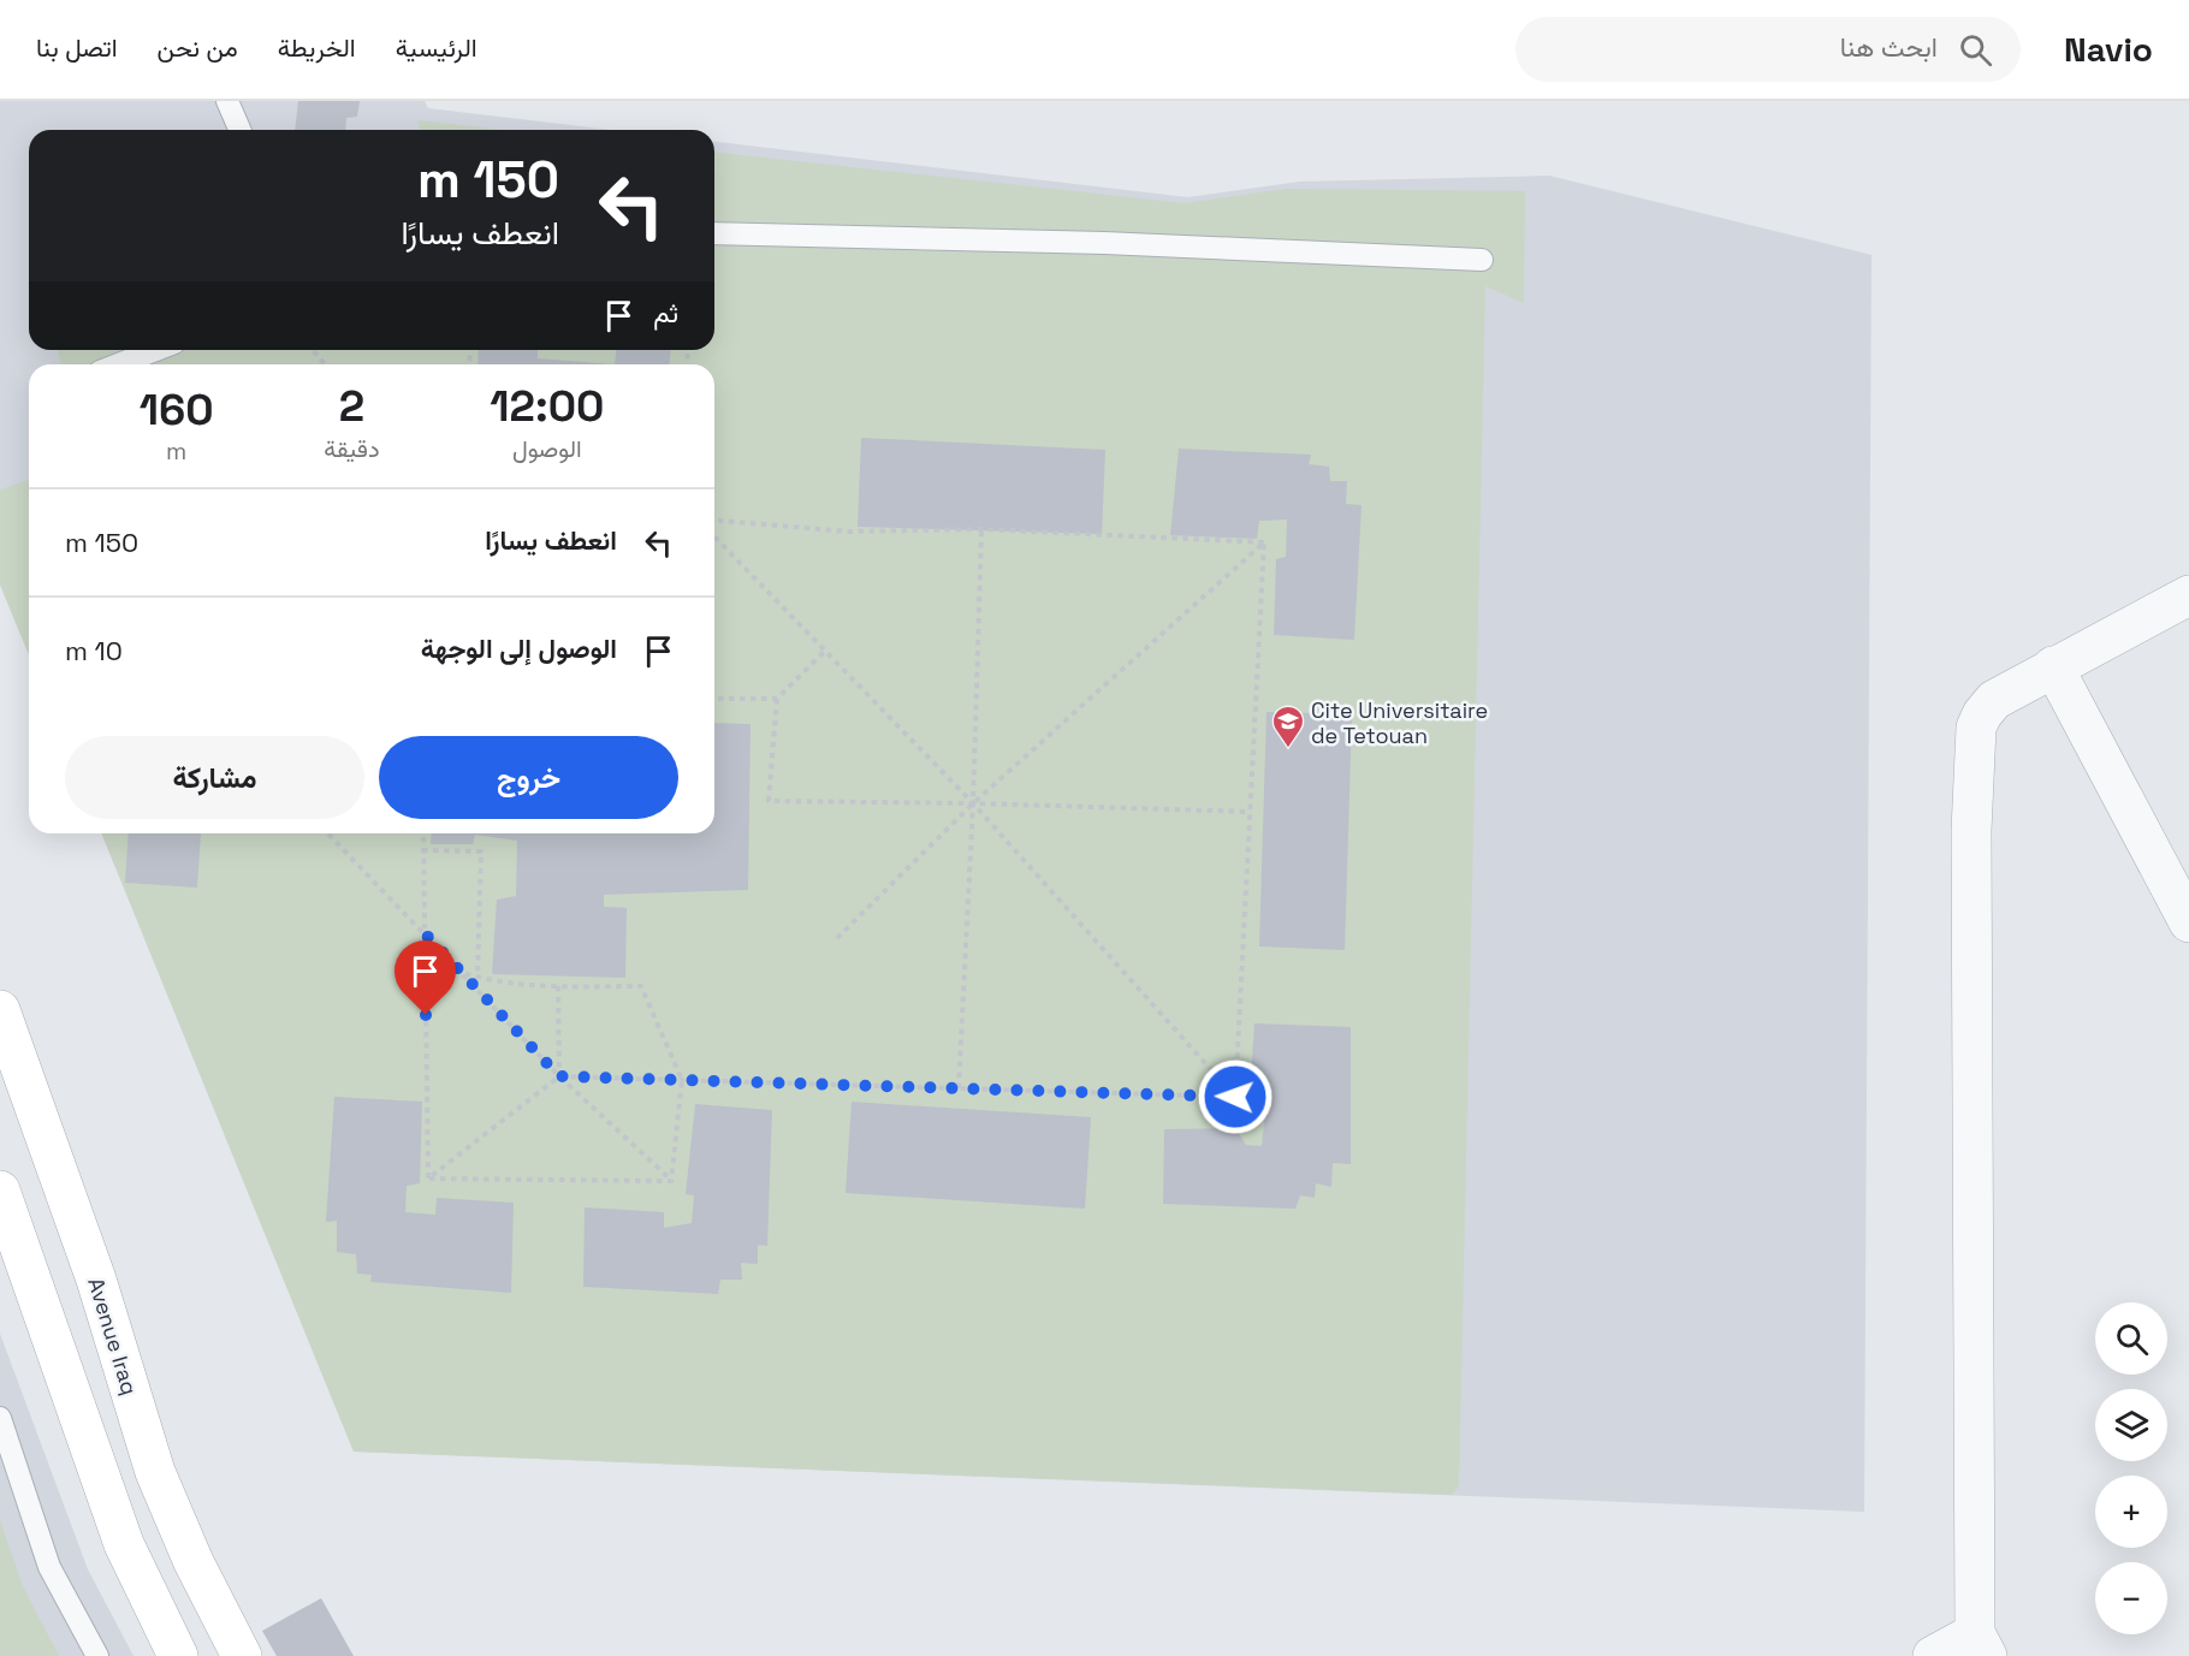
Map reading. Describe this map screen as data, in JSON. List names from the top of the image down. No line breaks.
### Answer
{"streets":{"street":["Avenue Iraq"]},"places":{"school or university":["Cite Universitaire de Tetouan"]},"page":{"header":"Navio","search":"ابحث هنا","nav":["الرئيسية","الخريطة","من نحن","اتصل بنا"],"turn":["150 m","انعطف يسارًا"],"then":"ثم","eta":["12:00","الوصول","2","دقيقة","160","m"],"list":[{"name":"انعطف يسارًا","value":"150 m"},{"name":"الوصول إلى الوجهة","value":"10 m"}],"buttons":["خروج","مشاركة"],"map_buttons":["+","−"]}}
